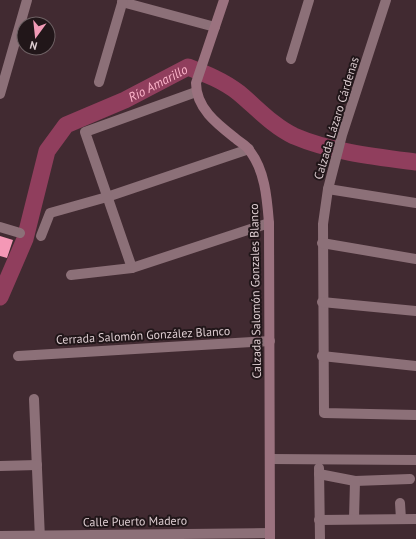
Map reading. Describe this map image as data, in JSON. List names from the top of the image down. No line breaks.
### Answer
{"streets":{"street":["Calzada Lázaro Cárdenas","Calzada Salomón Gonzales Blanco","Cerrada Salomón González Blanco","Calle Puerto Madero"]},"crossings":[["Calzada Salomón Gonzales Blanco","Cerrada Salomón González Blanco"],["Calzada Salomón Gonzales Blanco","Calle Puerto Madero"]],"water":["Río Amarillo"],"north":"bottom"}
